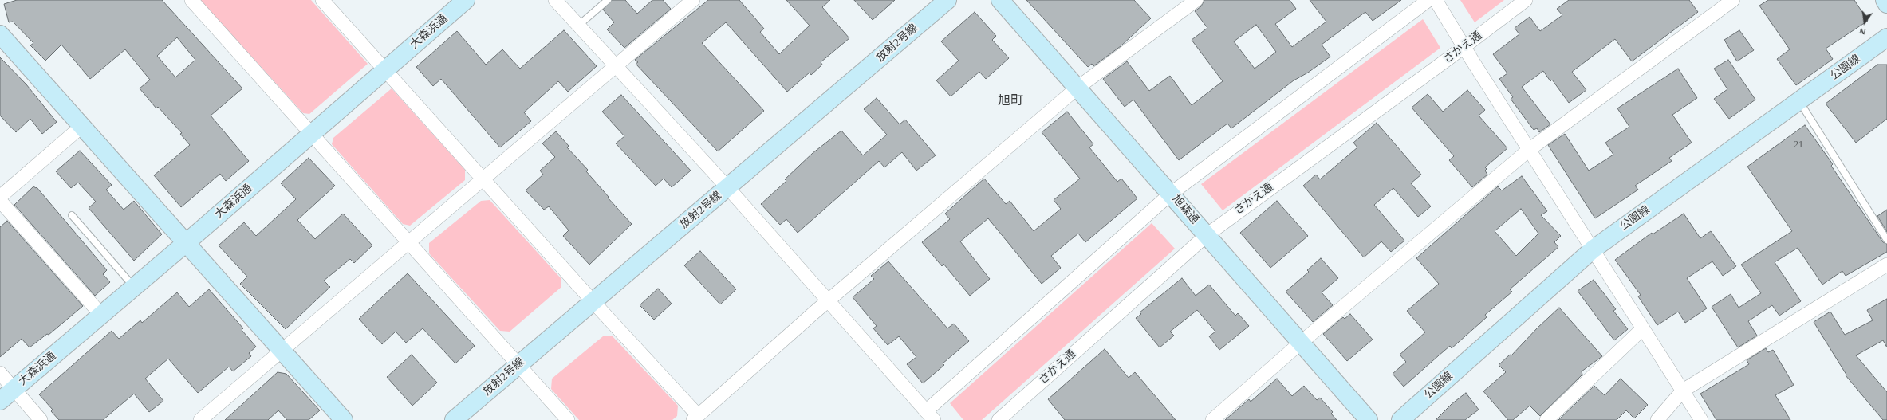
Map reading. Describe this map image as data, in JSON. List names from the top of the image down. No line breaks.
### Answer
{"streets":{"street":["大森浜通","放射2号線","さかえ通","公園線","旭森通"]},"crossings":[["さかえ通","旭森通"]],"districts":["旭町"],"house_numbers":["21"],"north":"bottom"}
